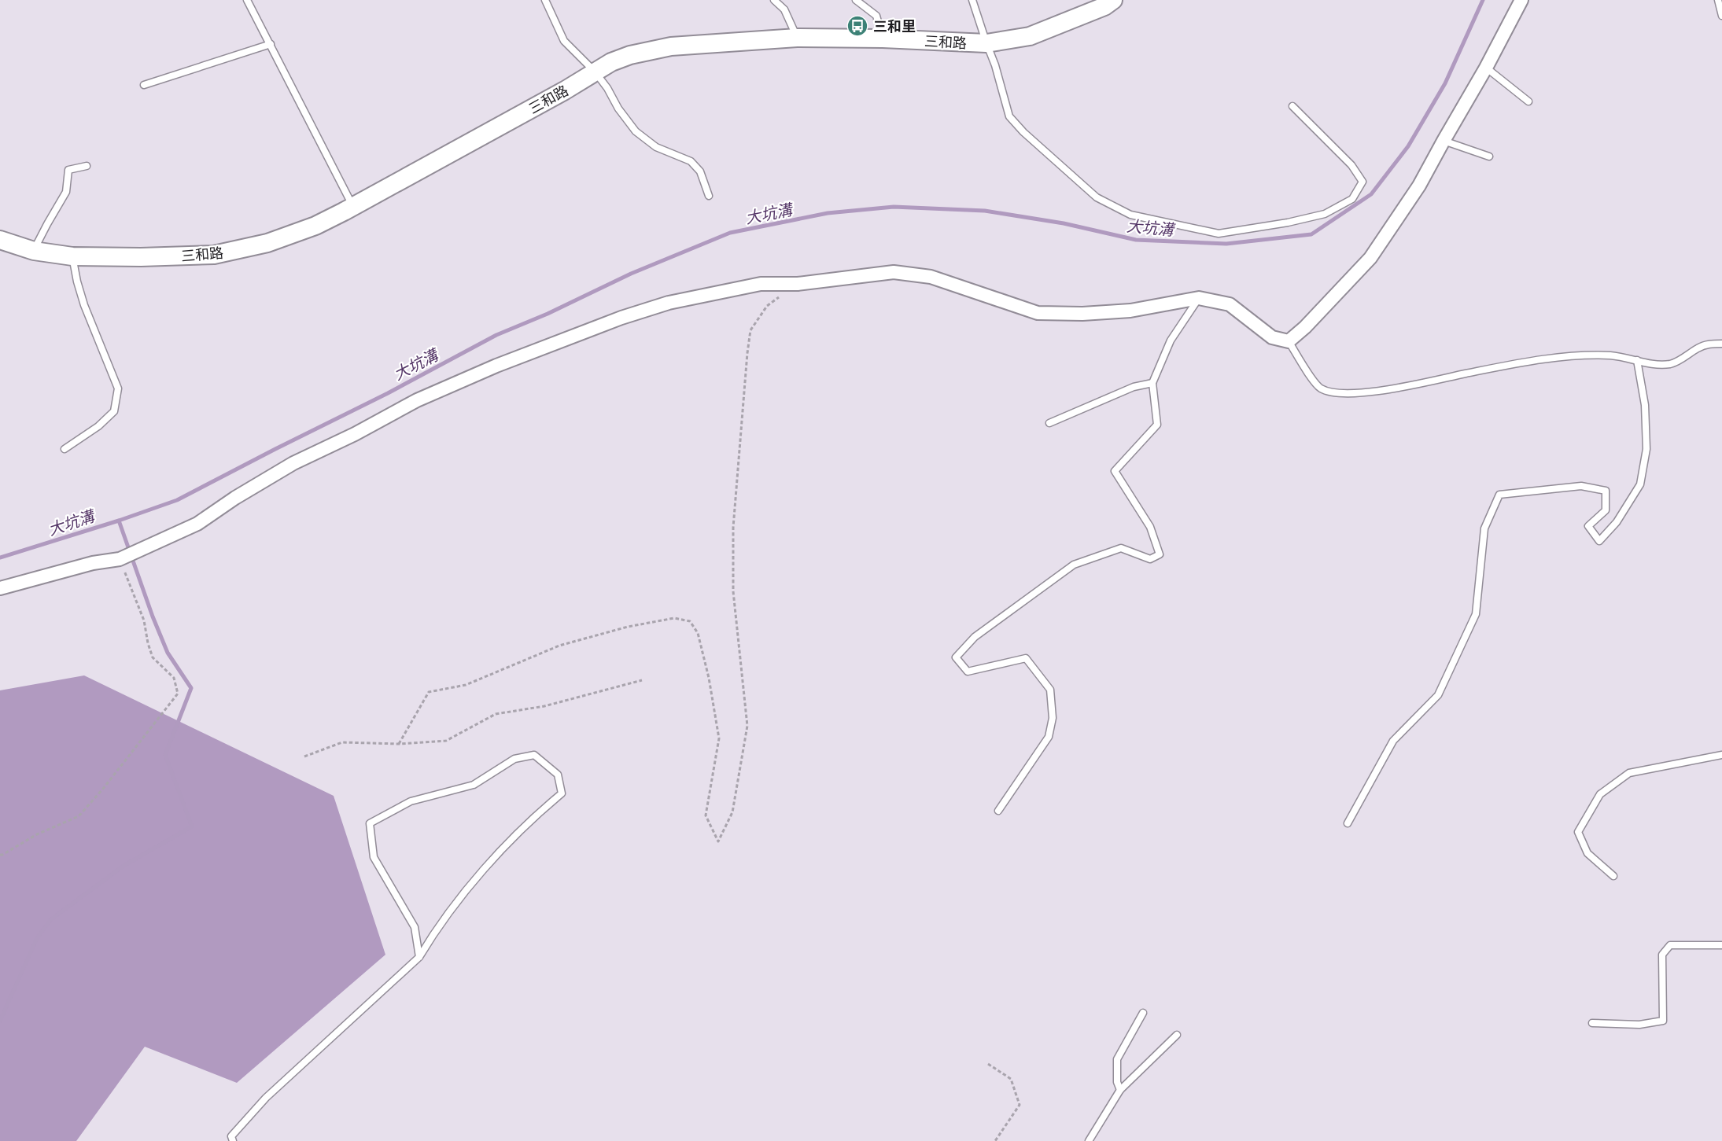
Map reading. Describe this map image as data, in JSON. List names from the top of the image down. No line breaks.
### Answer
{"streets":{"main road":["三和路"]},"water":["大坑溝"],"places":{"bus stop":["三和里"]}}
